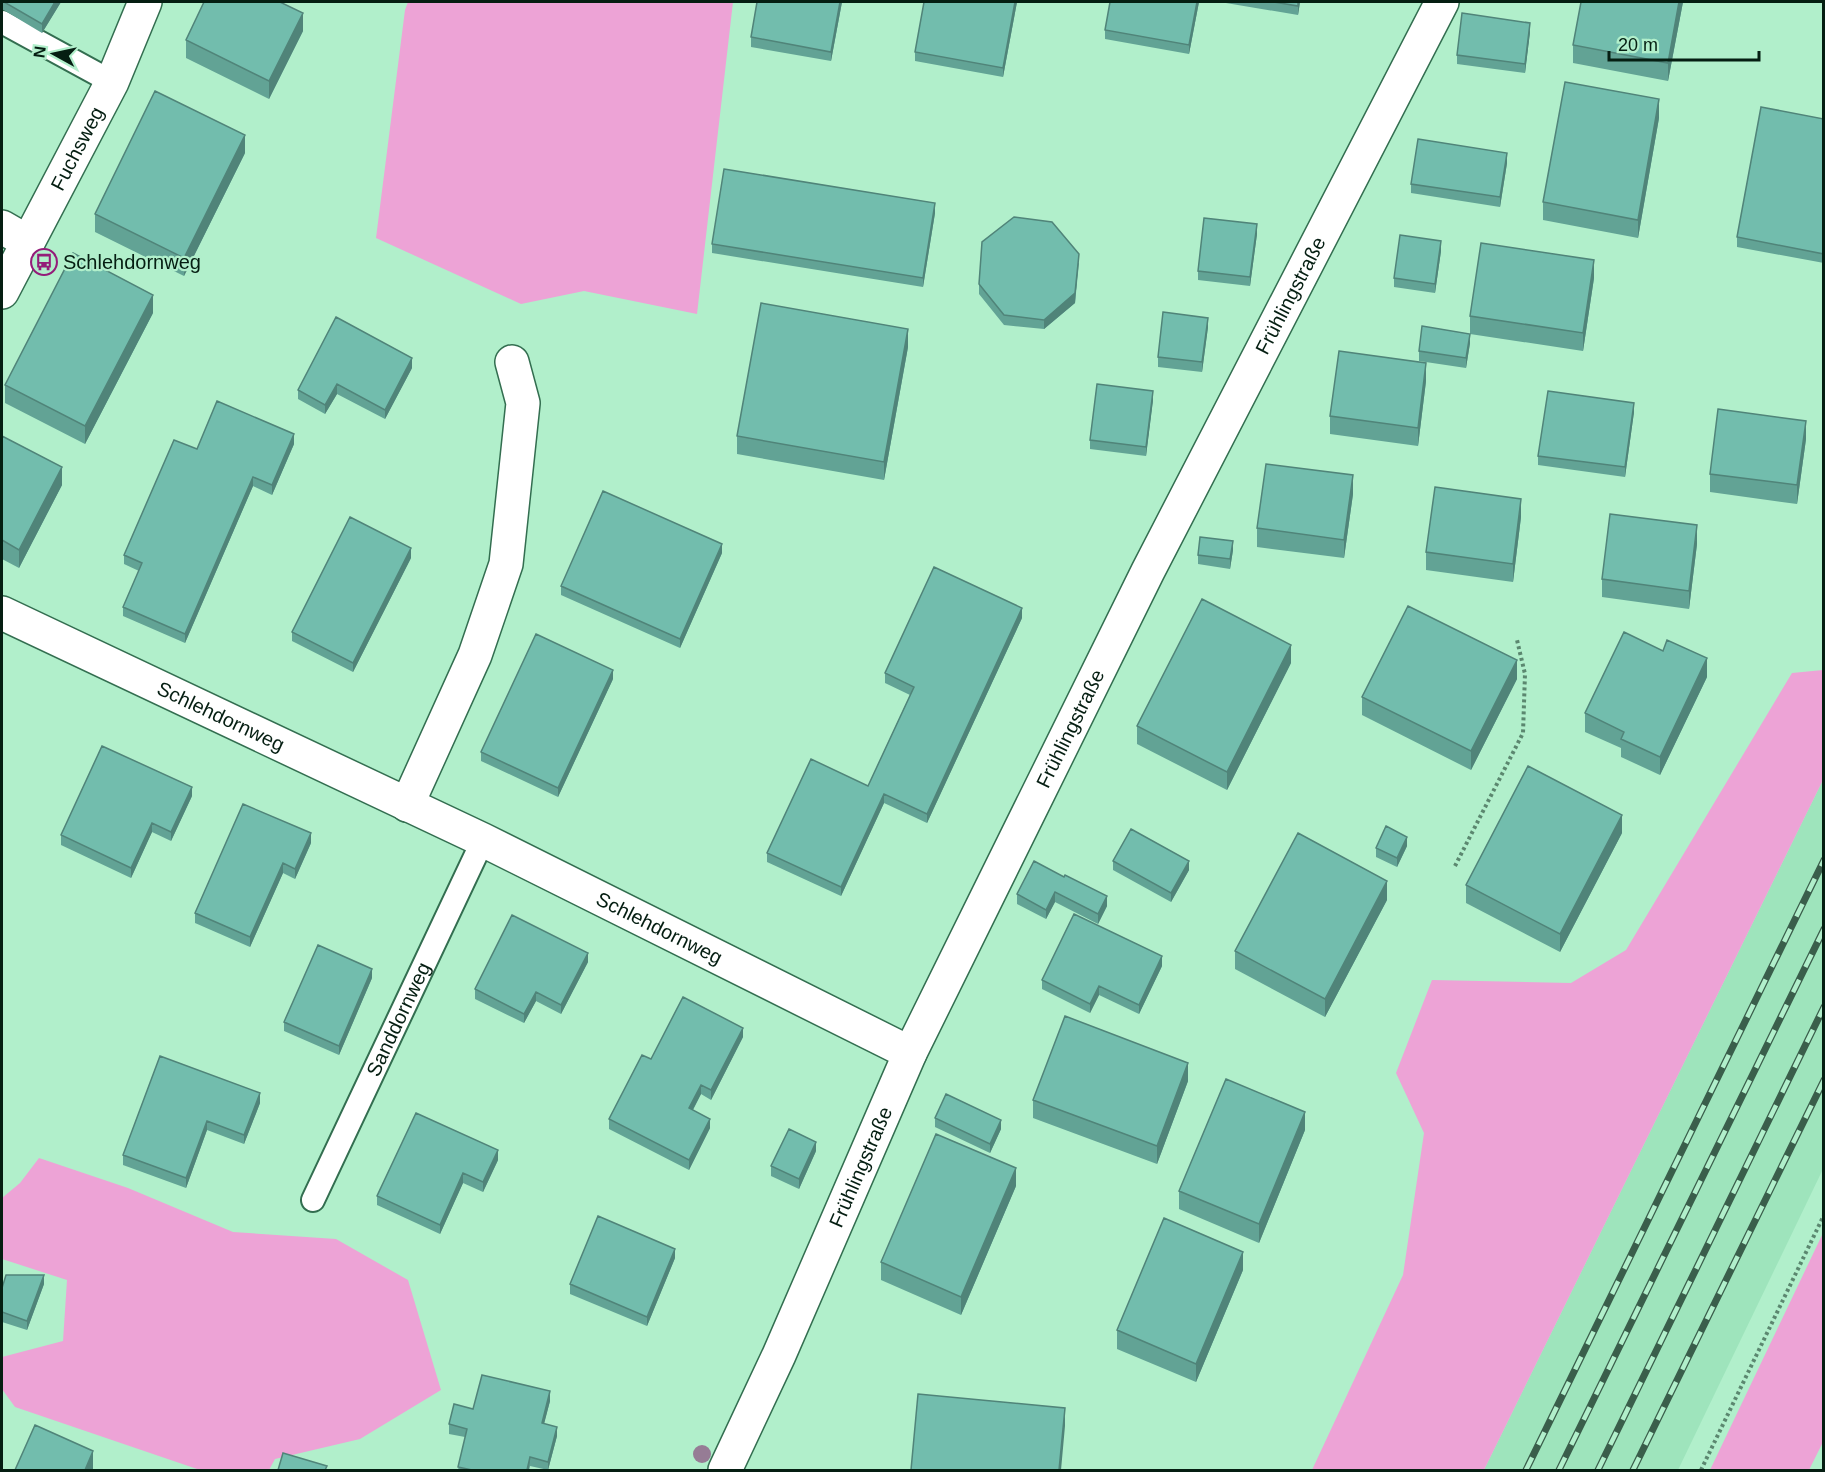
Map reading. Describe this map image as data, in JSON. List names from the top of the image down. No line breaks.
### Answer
{"streets":{"street":["Fuchsweg","Frühlingstraße","Schlehdornweg"],"lane":["Sanddornweg"]},"crossings":[["Frühlingstraße","Schlehdornweg"],["Schlehdornweg","Sanddornweg"]],"places":{"bus stop":["Schlehdornweg"]},"scale_bar":"20 m","north":"left"}
